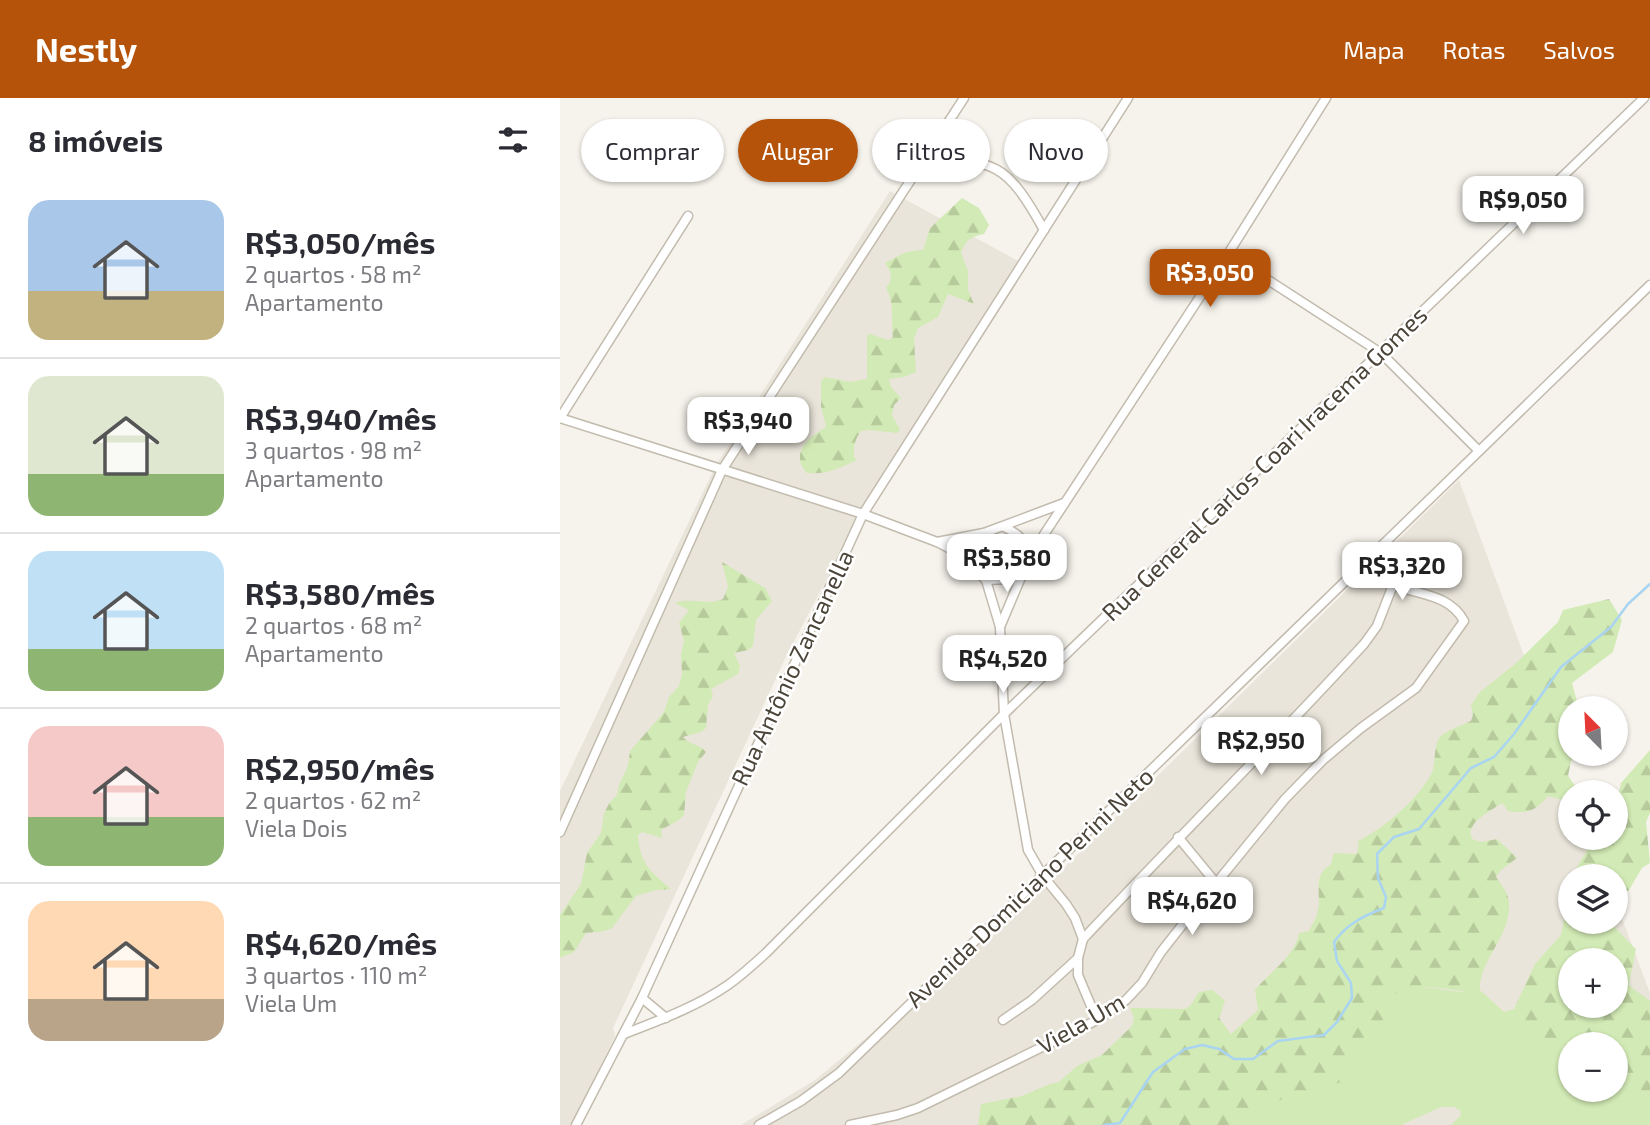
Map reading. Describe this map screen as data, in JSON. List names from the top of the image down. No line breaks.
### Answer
{"streets":{"street":["Rua General Carlos Coari Iracema Gomes","Rua Antônio Zancanella","Avenida Domiciano Perini Neto","Viela Um"]},"crossings":[["Rua General Carlos Coari Iracema Gomes","Rua Antônio Zancanella"]],"north":"top left","page":{"header":"Nestly","nav":["Mapa","Rotas","Salvos"],"heading":"8 imóveis","chip":["Comprar","Alugar","Filtros","Novo"],"price":["R$9,050","R$3,050","R$3,940","R$3,580","R$3,320","R$4,520","R$2,950","R$4,620"],"list":[{"name":"R$3,050/mês","note":"2 quartos · 58 m² · Apartamento"},{"name":"R$3,940/mês","note":"3 quartos · 98 m² · Apartamento"},{"name":"R$3,580/mês","note":"2 quartos · 68 m² · Apartamento"},{"name":"R$2,950/mês","note":"2 quartos · 62 m² · Viela Dois"},{"name":"R$4,620/mês","note":"3 quartos · 110 m² · Viela Um"}],"map_buttons":["+","−"]}}
